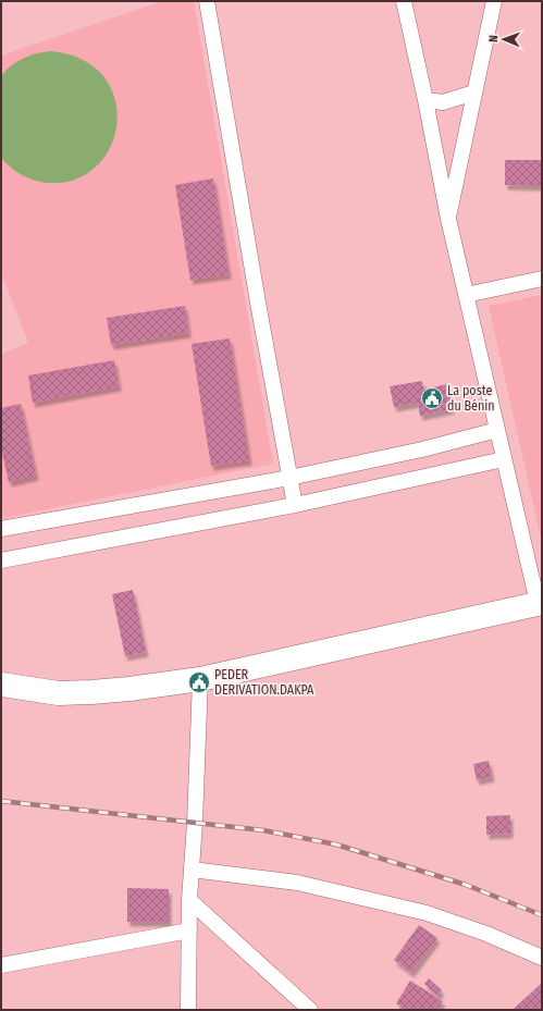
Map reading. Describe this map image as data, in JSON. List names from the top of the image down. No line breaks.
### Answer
{"places":{"public building":["La poste du Bénin","PEDER DERIVATION.DAKPA"]},"north":"left"}
